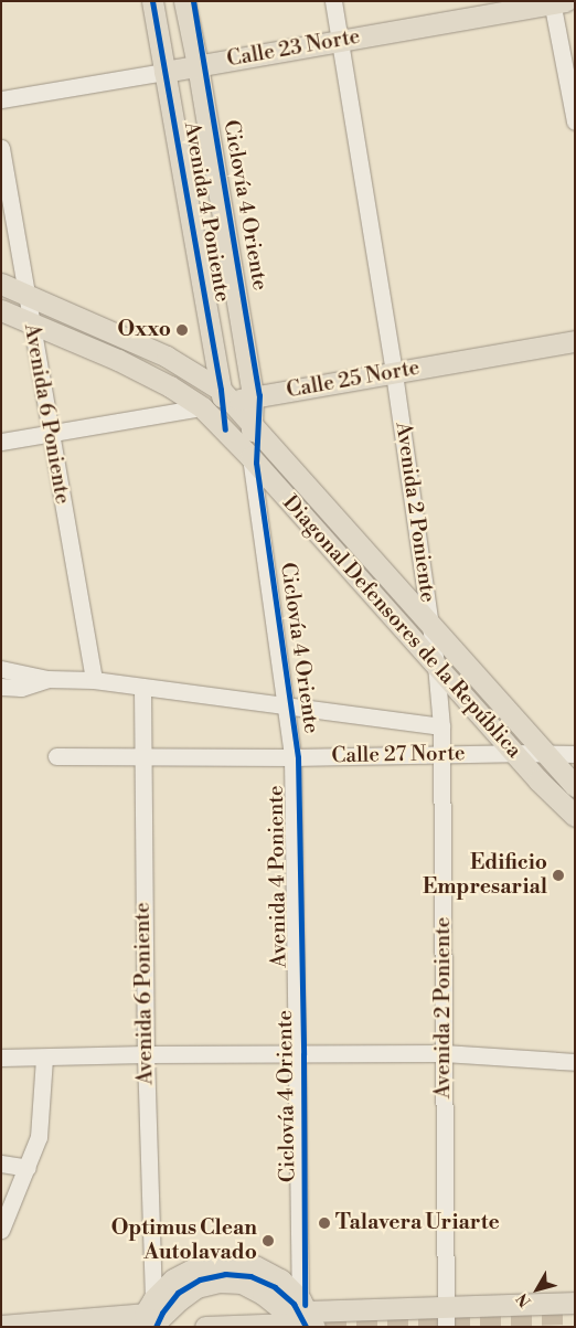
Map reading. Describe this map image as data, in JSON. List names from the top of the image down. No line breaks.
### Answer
{"streets":{"main road":["Calle 23 Norte","Avenida 4 Poniente","Calle 25 Norte","Diagonal Defensores de la República"],"street":["Avenida 6 Poniente","Avenida 2 Poniente","Calle 27 Norte"],"cycle path":["Ciclovía 4 Oriente"]},"crossings":[["Calle 23 Norte","Avenida 4 Poniente"],["Calle 23 Norte","Avenida 2 Poniente"],["Avenida 4 Poniente","Calle 25 Norte"],["Avenida 4 Poniente","Diagonal Defensores de la República"],["Avenida 4 Poniente","Calle 27 Norte"],["Calle 25 Norte","Avenida 6 Poniente"],["Calle 25 Norte","Avenida 2 Poniente"],["Calle 25 Norte","Diagonal Defensores de la República"],["Avenida 6 Poniente","Diagonal Defensores de la República"],["Avenida 6 Poniente","Calle 27 Norte"],["Avenida 2 Poniente","Diagonal Defensores de la República"],["Avenida 2 Poniente","Calle 27 Norte"],["Diagonal Defensores de la República","Calle 27 Norte"]],"places":["Oxxo","Edificio Empresarial","Talavera Uriarte","Optimus Clean Autolavado"],"north":"bottom left"}
